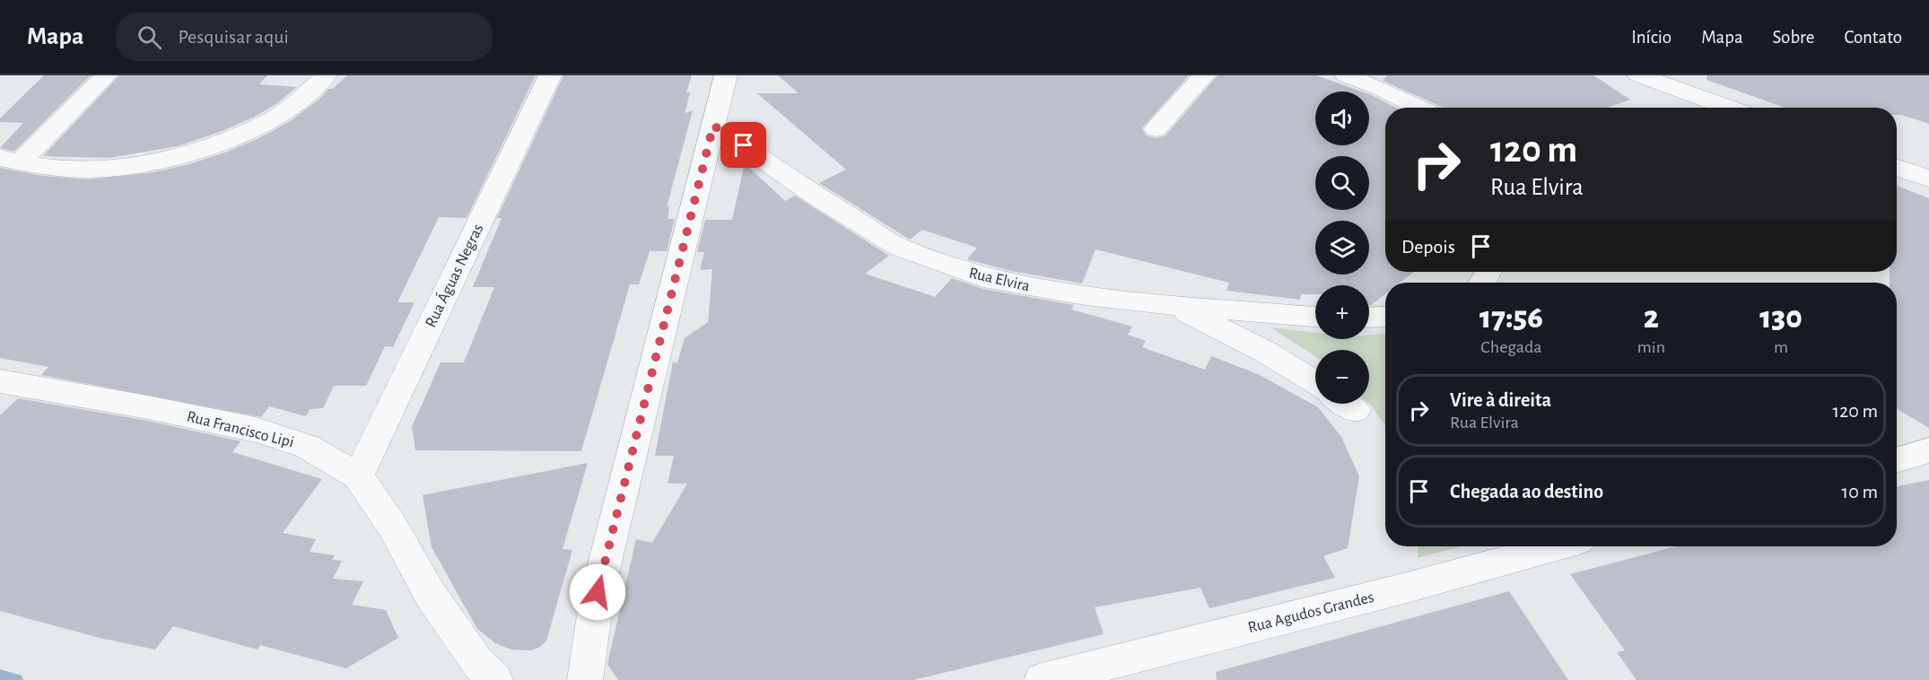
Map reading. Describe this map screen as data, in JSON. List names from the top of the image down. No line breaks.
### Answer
{"streets":{"street":["Rua Águas Negras","Rua Elvira","Rua Francisco Lipi","Rua Agudos Grandes"]},"crossings":[["Rua Águas Negras","Rua Francisco Lipi"]],"page":{"header":"Mapa","search":"Pesquisar aqui","nav":["Início","Mapa","Sobre","Contato"],"map_buttons":["+","−"],"turn":["120 m","Rua Elvira"],"then":"Depois","eta":["17:56","Chegada","2","min","130","m"],"list":[{"name":"Vire à direita","note":"Rua Elvira","value":"120 m"},{"name":"Chegada ao destino","value":"10 m"}]}}
